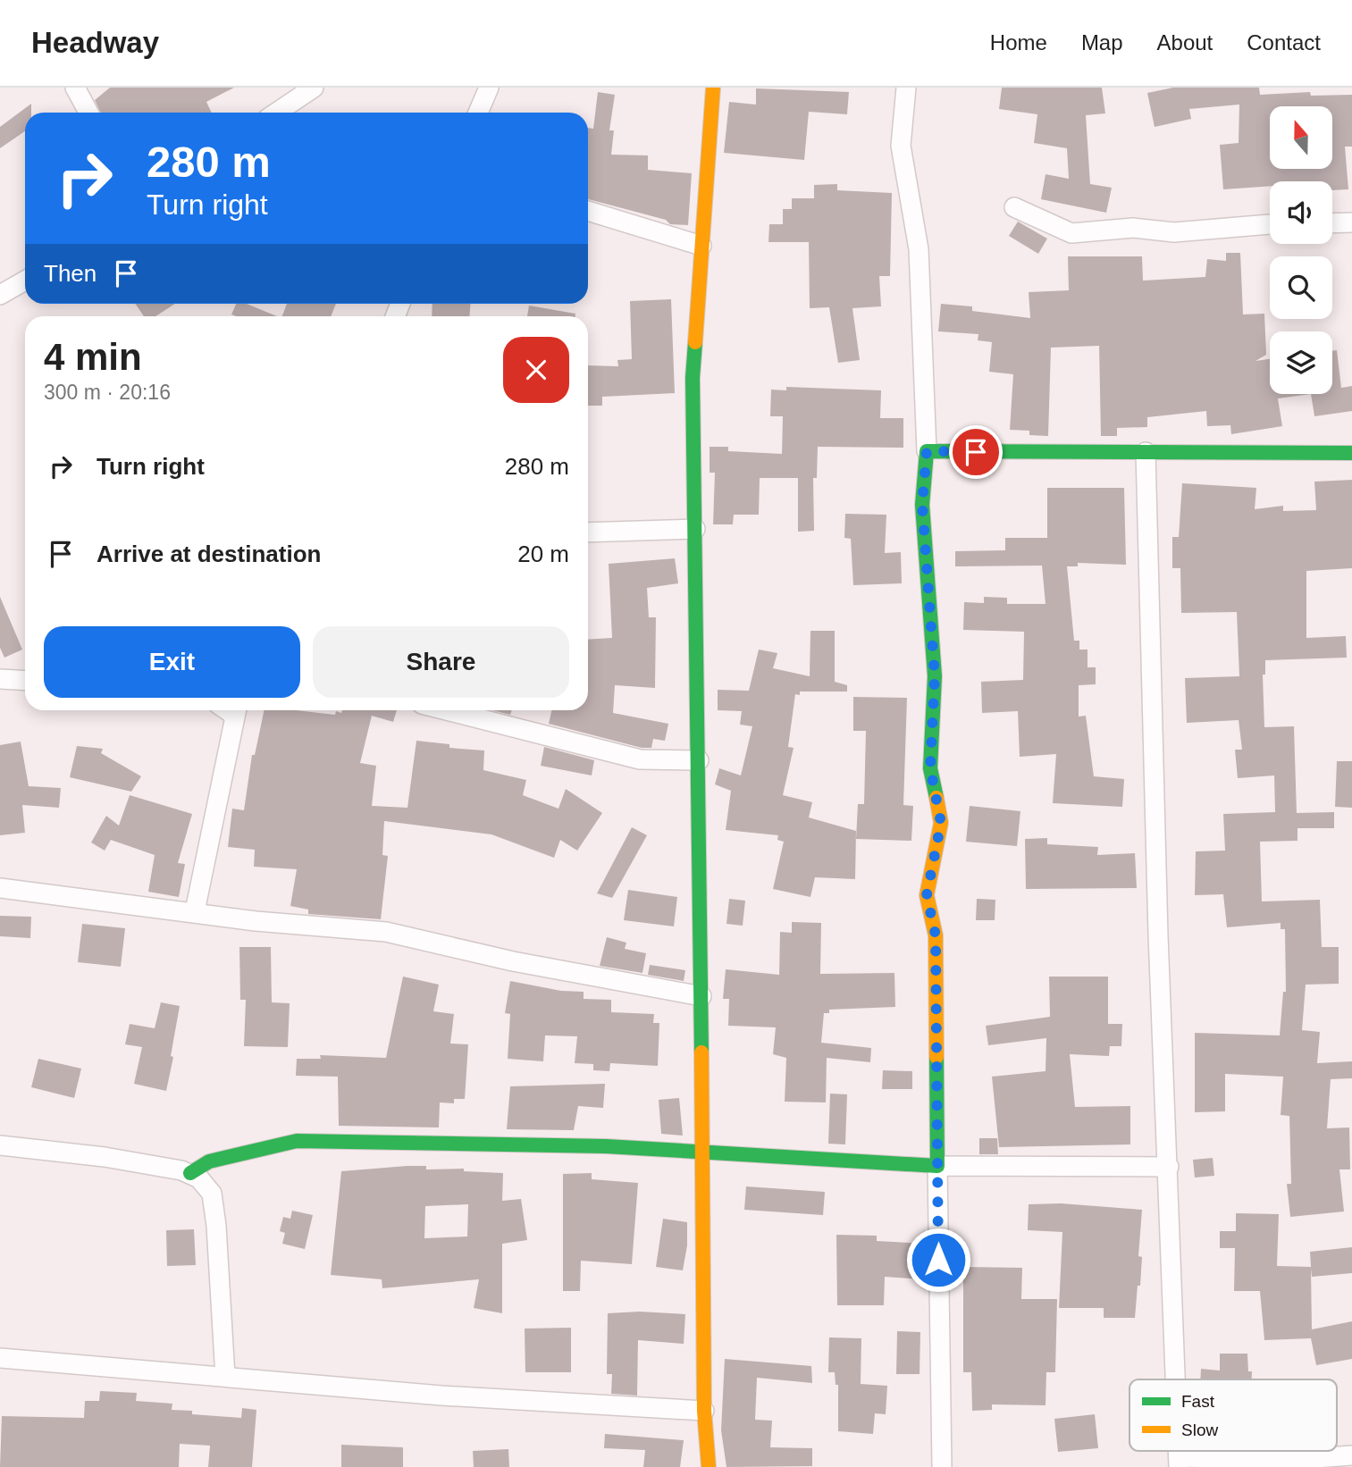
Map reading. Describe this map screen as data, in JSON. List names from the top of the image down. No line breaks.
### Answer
{"legend":["Fast","Slow"],"north":"top","page":{"header":"Headway","nav":["Home","Map","About","Contact"],"turn":["280 m","Turn right"],"then":"Then","heading":["4 min","300 m · 20:16"],"list":[{"name":"Turn right","value":"280 m"},{"name":"Arrive at destination","value":"20 m"}],"buttons":["Exit","Share"]}}
